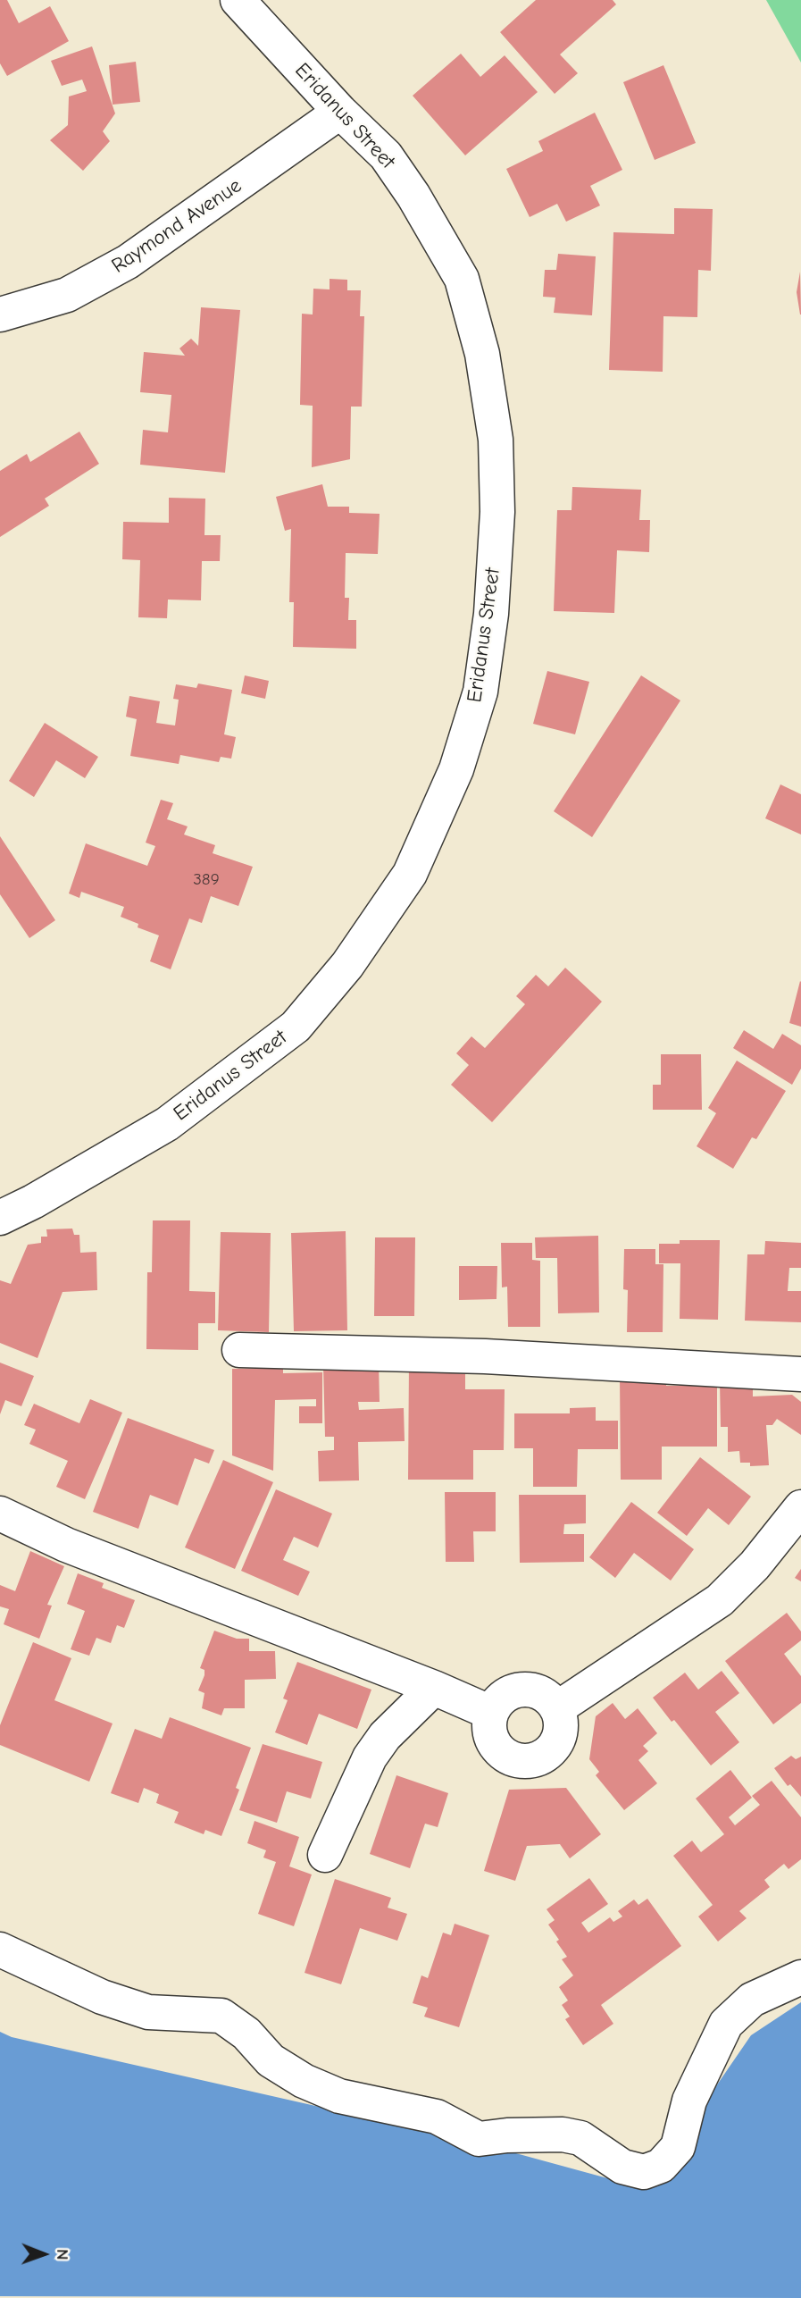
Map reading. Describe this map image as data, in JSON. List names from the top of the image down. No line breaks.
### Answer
{"streets":{"street":["Eridanus Street","Raymond Avenue"]},"crossings":[["Eridanus Street","Raymond Avenue"]],"house_numbers":["389"],"north":"right"}
